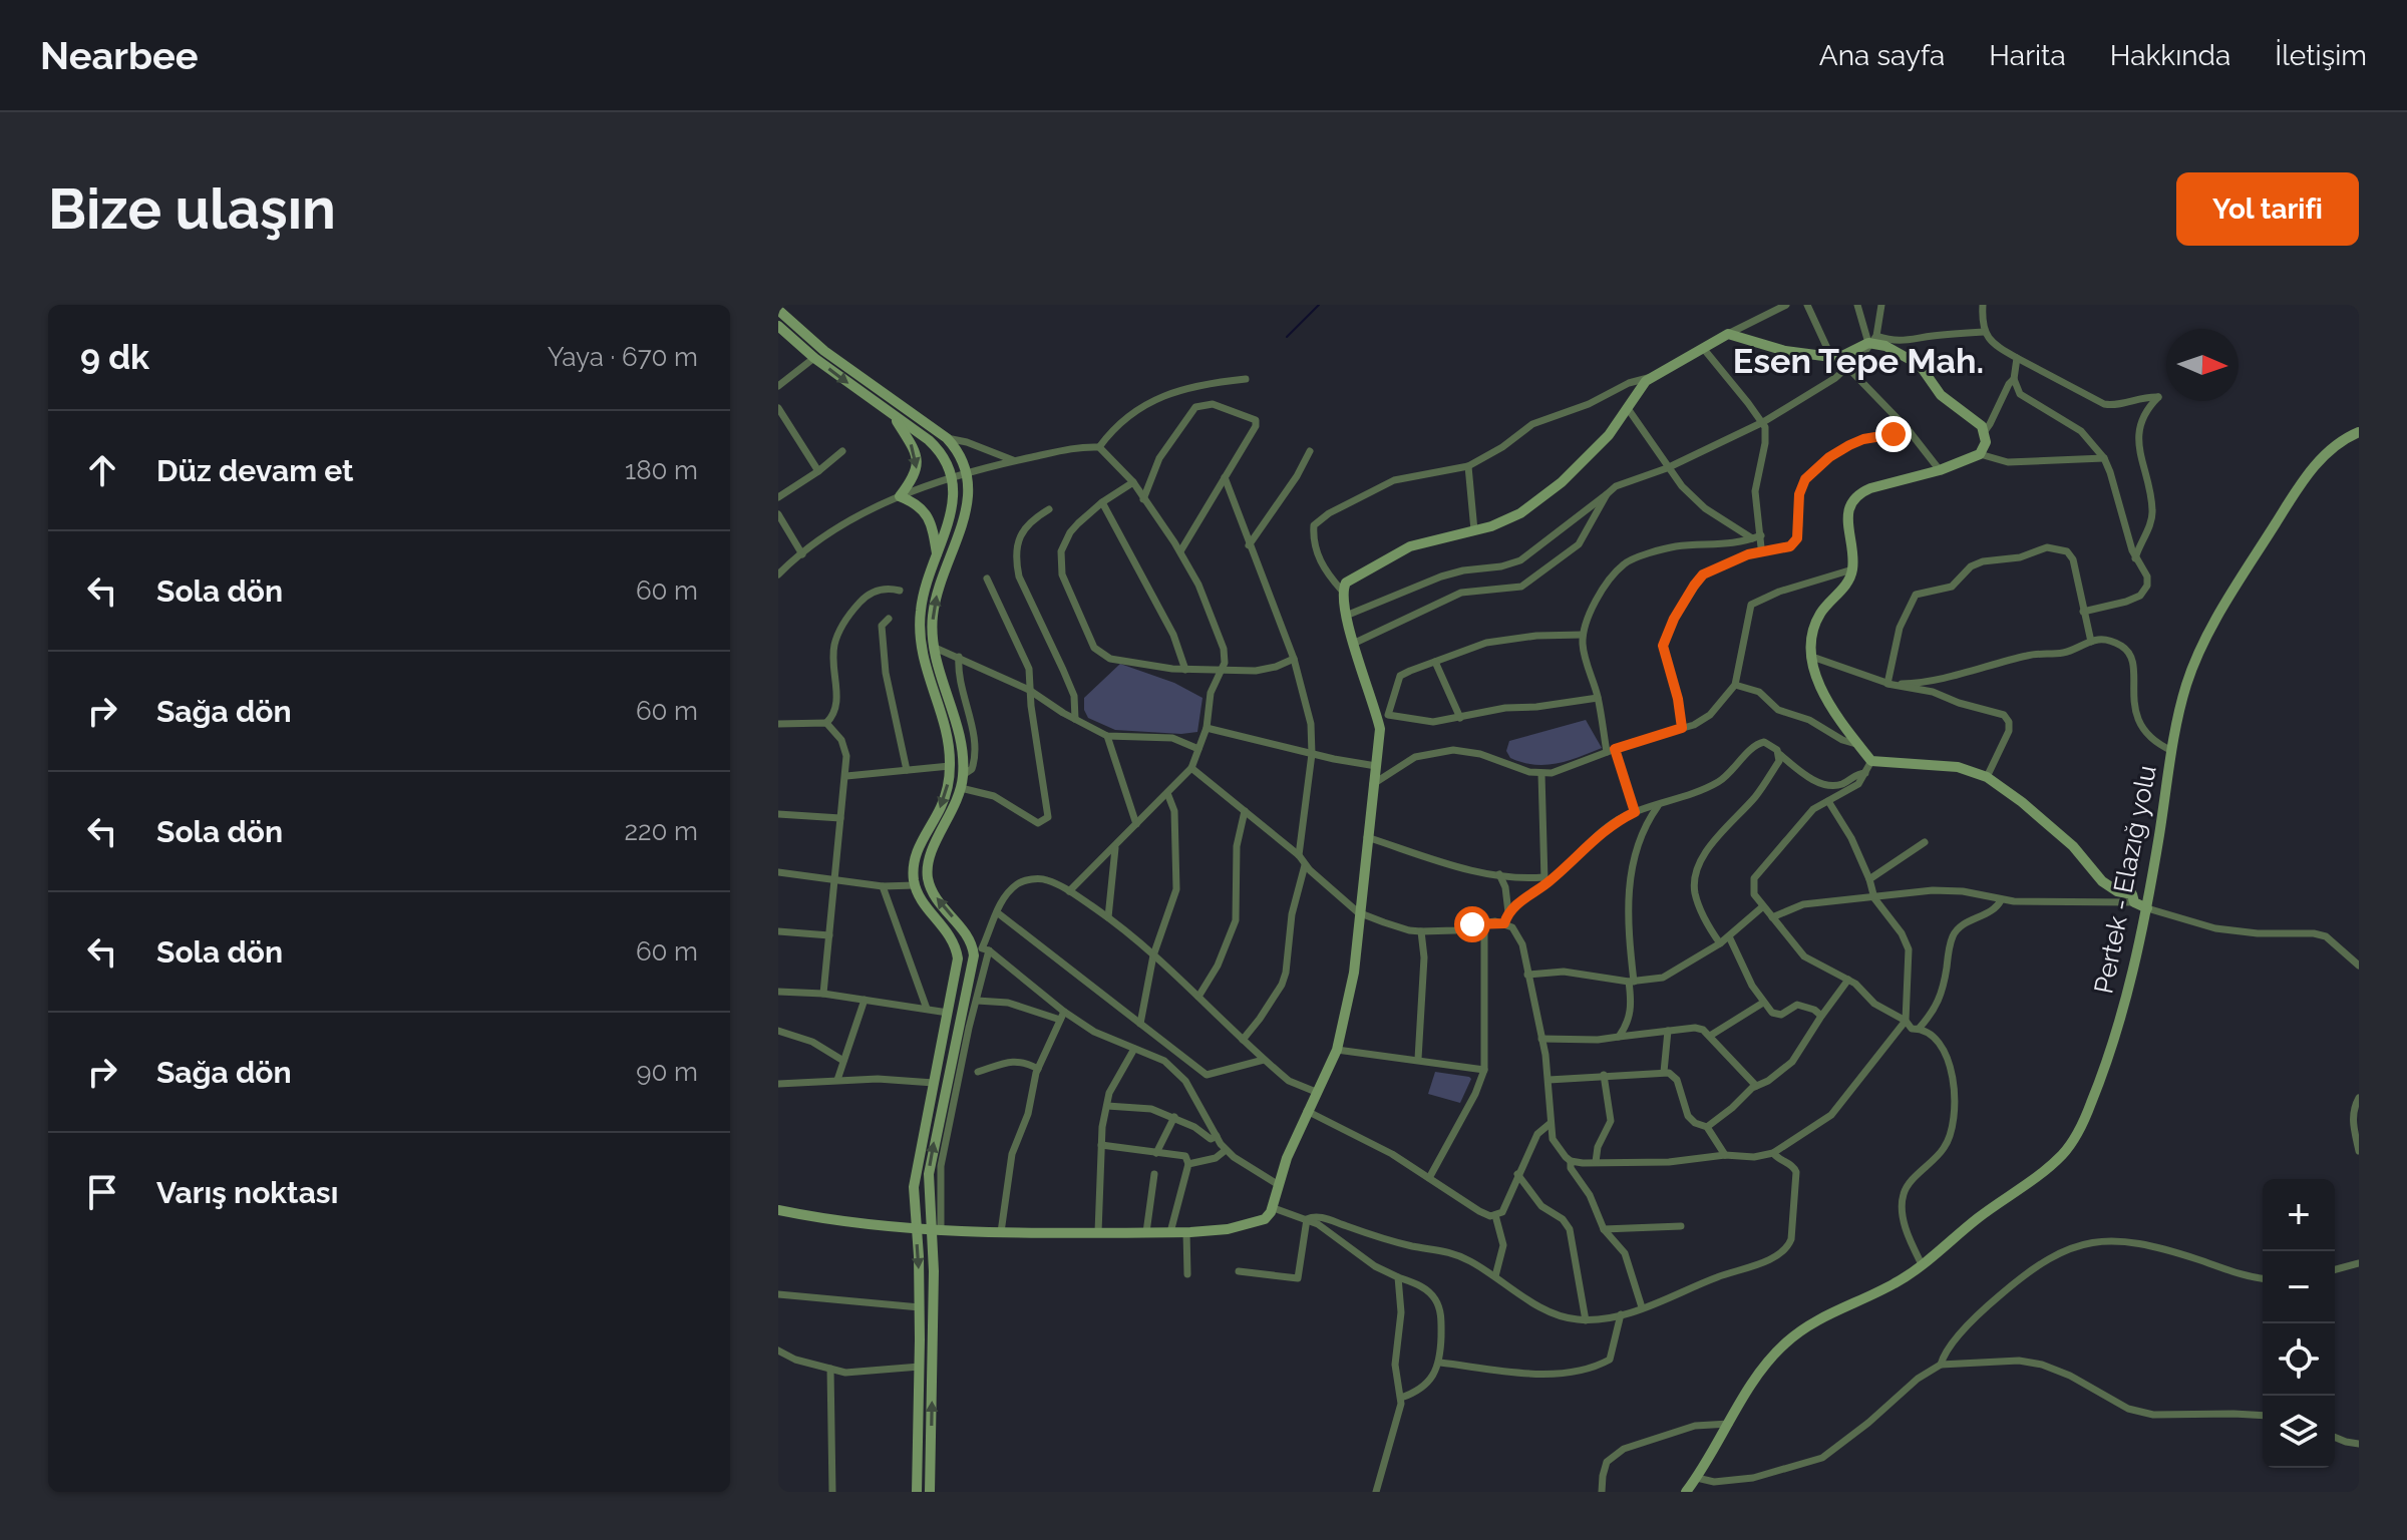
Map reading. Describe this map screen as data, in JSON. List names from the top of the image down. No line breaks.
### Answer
{"streets":{"main road":["Pertek - Elazığ yolu"]},"districts":["Esen Tepe Mah."],"north":"right","page":{"header":"Nearbee","nav":["Ana sayfa","Harita","Hakkında","İletişim"],"buttons":"Yol tarifi","title":"Bize ulaşın","heading":["9 dk","Yaya · 670 m"],"list":[["Düz devam et","180 m"],["Sola dön","60 m"],["Sağa dön","60 m"],["Sola dön","220 m"],["Sola dön","60 m"],["Sağa dön","90 m"],"Varış noktası"],"map_buttons":["+","−"]}}
